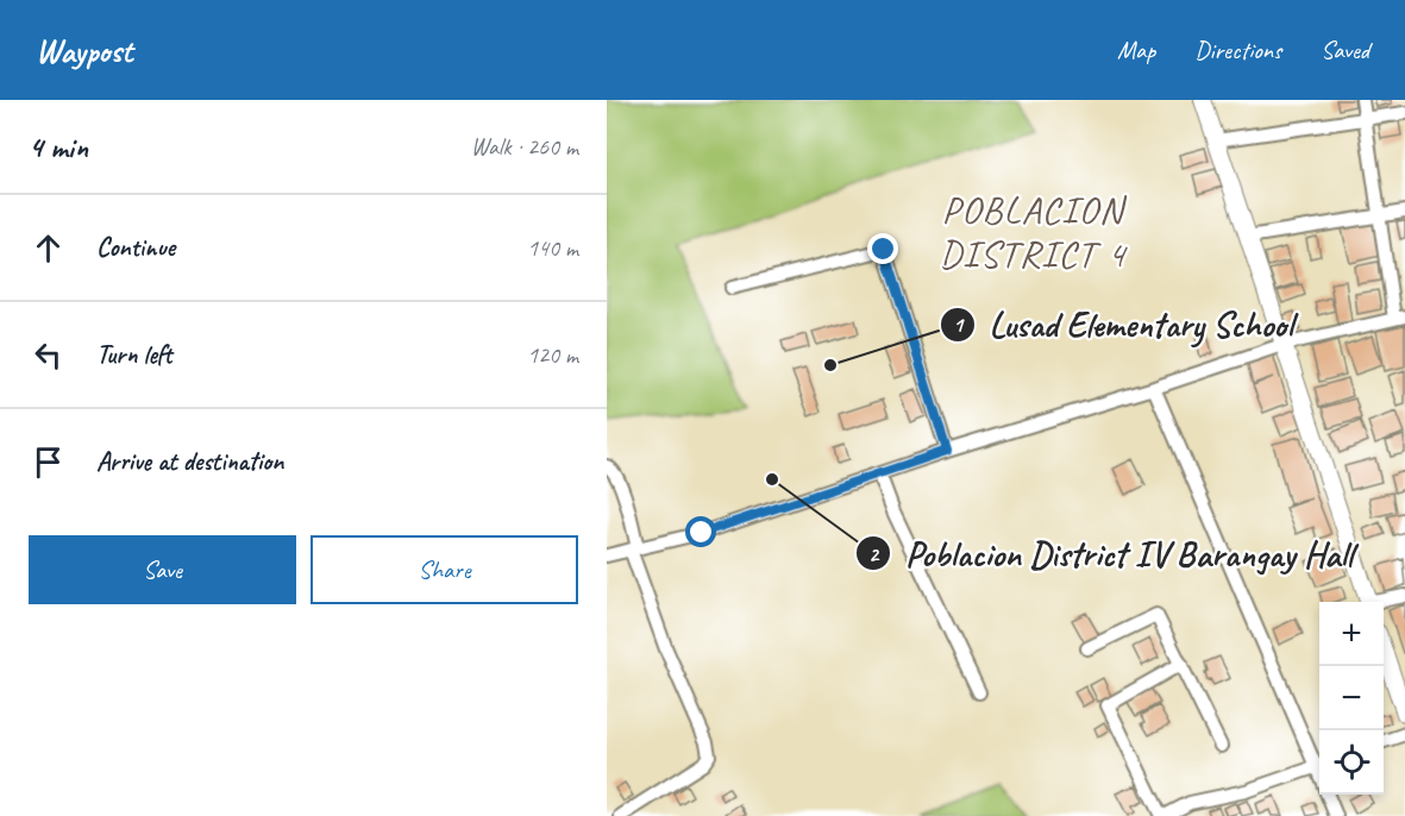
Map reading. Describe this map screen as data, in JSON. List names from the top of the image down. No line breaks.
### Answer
{"districts":["POBLACION DISTRICT 4"],"places":["Lusad Elementary School","Poblacion District IV Barangay Hall"],"page":{"header":"Waypost","nav":["Map","Directions","Saved"],"heading":["4 min","Walk · 260 m"],"list":[["Continue","140 m"],["Turn left","120 m"],"Arrive at destination"],"buttons":["Save","Share"],"map_buttons":["+","−"]}}
